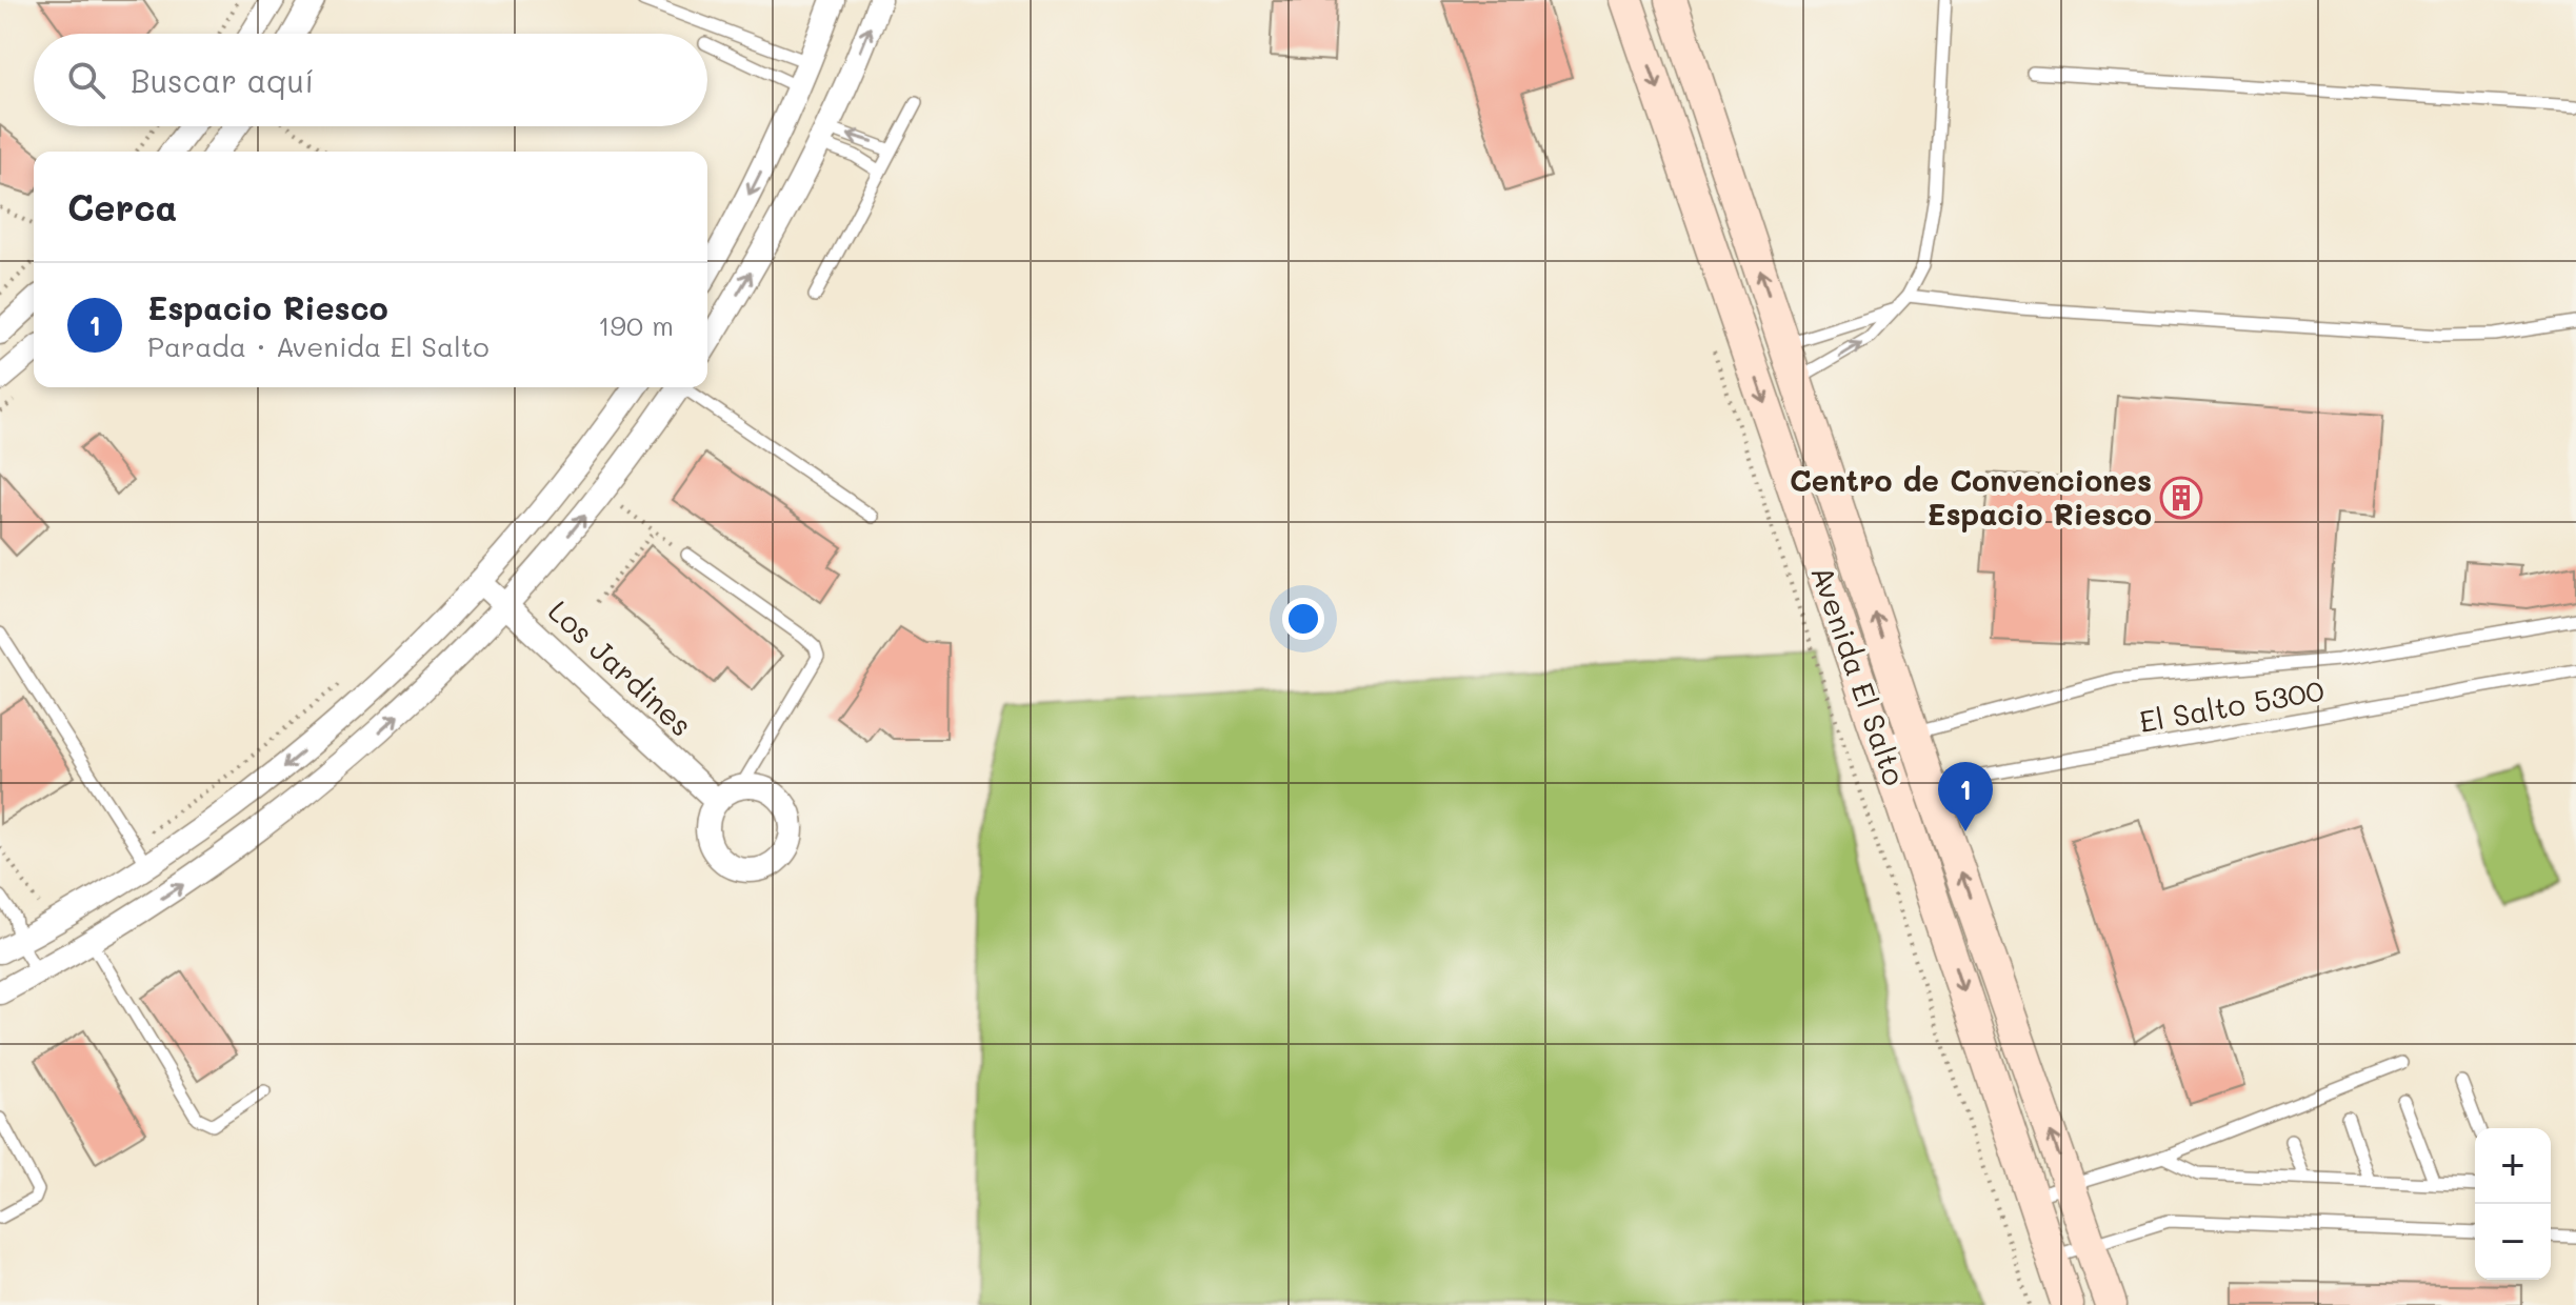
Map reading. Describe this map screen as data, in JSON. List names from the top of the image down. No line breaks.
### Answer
{"streets":{"main road":["Avenida El Salto"],"street":["Los Jardines"],"lane":["El Salto 5300"]},"crossings":[["Avenida El Salto","El Salto 5300"]],"places":{"building":["Centro de Convenciones Espacio Riesco"]},"page":{"search":"Buscar aquí","heading":"Cerca","list":[{"mark":"1","name":"Espacio Riesco","note":"Parada · Avenida El Salto","value":"190 m"}],"pins":"1","map_buttons":["+","−"]}}
